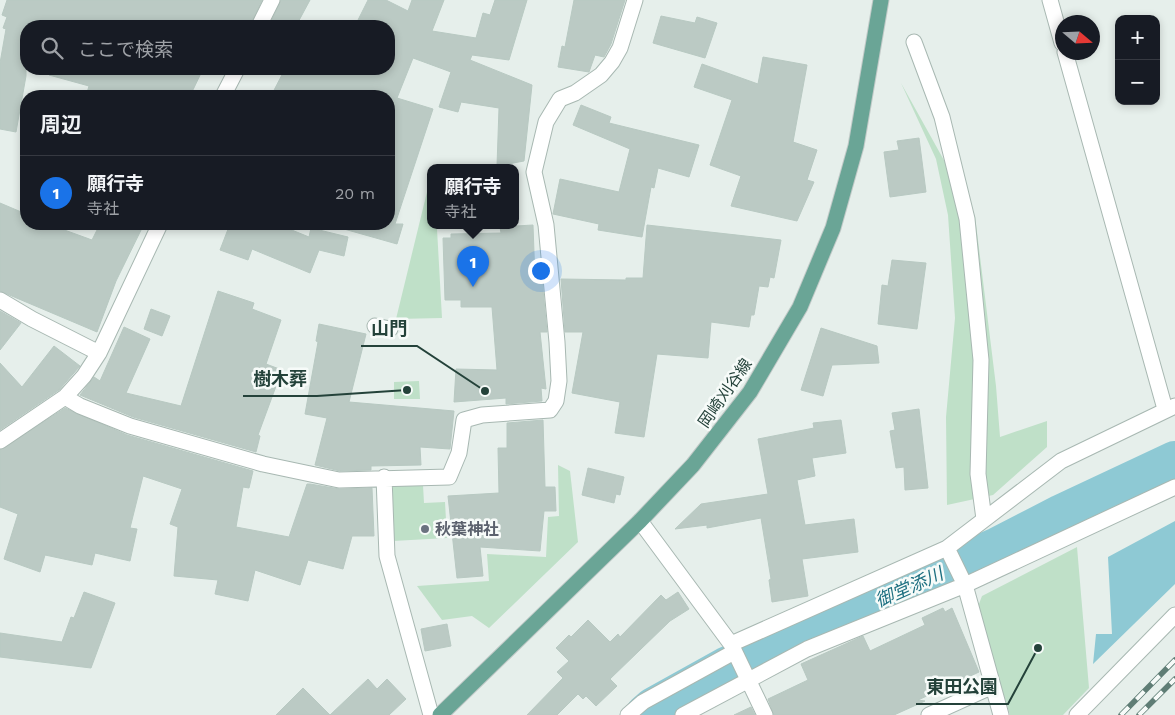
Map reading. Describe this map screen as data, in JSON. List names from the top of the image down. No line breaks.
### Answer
{"streets":{"main road":["岡崎刈谷線"]},"water":["御堂添川"],"places":["樹木葬","山門","秋葉神社","東田公園"],"north":"right","page":{"map_buttons":["+","−"],"search":"ここで検索","heading":"周辺","list":[{"mark":"1","name":"願行寺","note":"寺社","value":"20 m"}],"popup":["願行寺","寺社"],"pins":"1"}}
